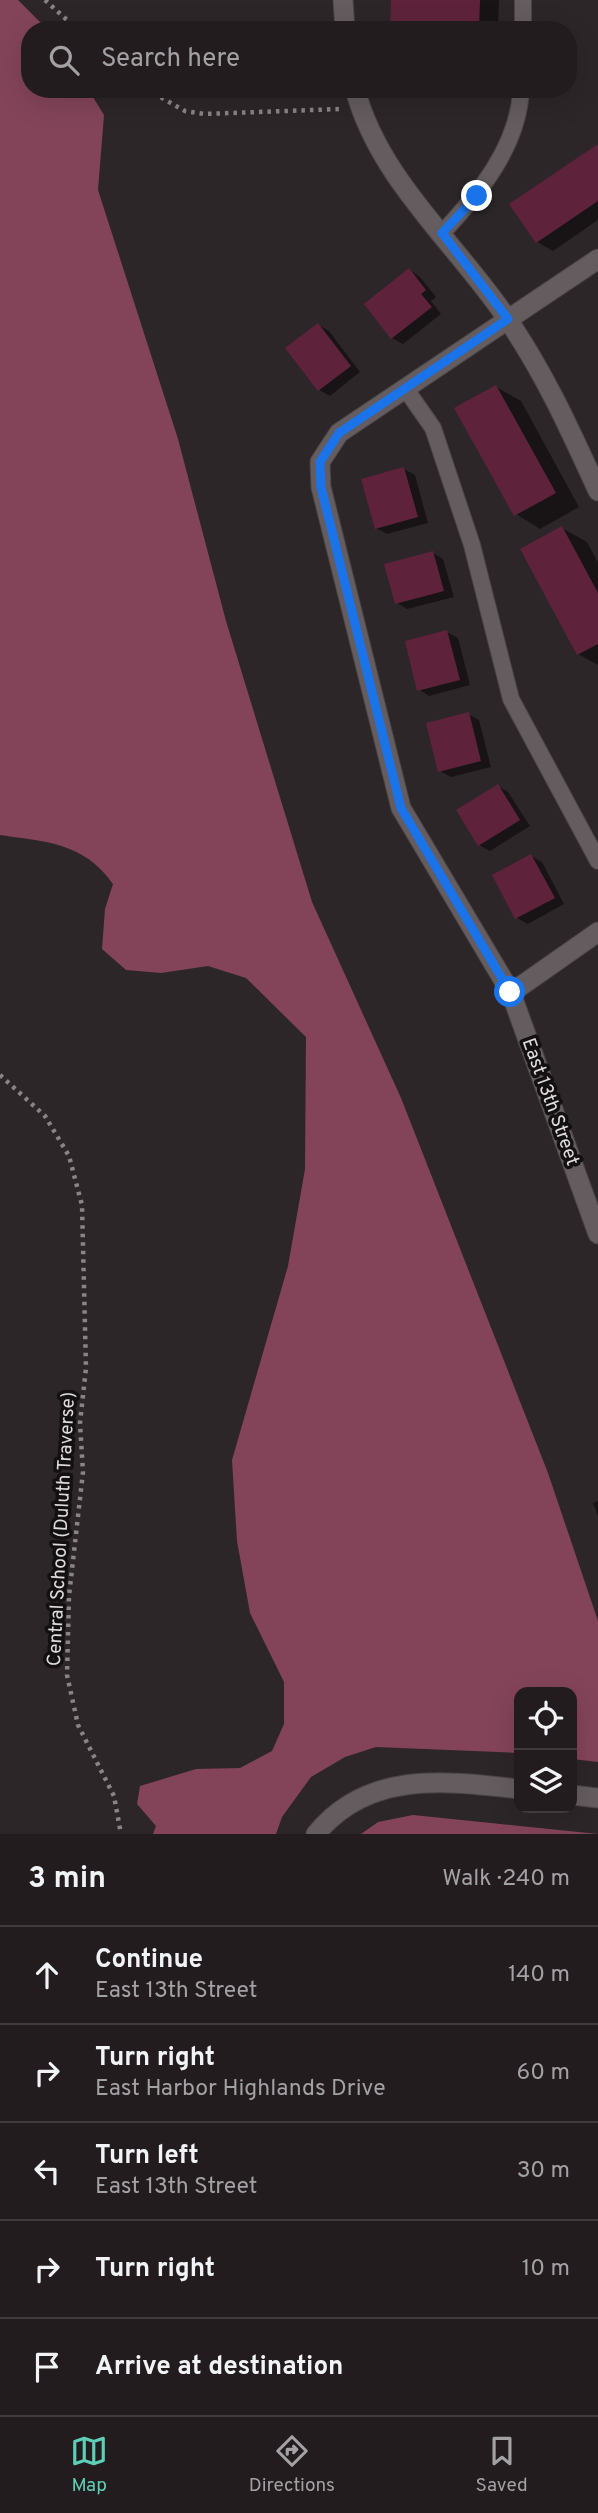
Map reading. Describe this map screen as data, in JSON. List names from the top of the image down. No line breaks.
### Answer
{"streets":{"street":["East 13th Street"],"path":["Central School (Duluth Traverse)"]},"page":{"search":"Search here","heading":["3 min","Walk · 240 m"],"list":[["Continue","East 13th Street","140 m"],["Turn right","East Harbor Highlands Drive","60 m"],["Turn left","East 13th Street","30 m"],["Turn right","10 m"],"Arrive at destination"],"nav":["Map","Directions","Saved"]}}
